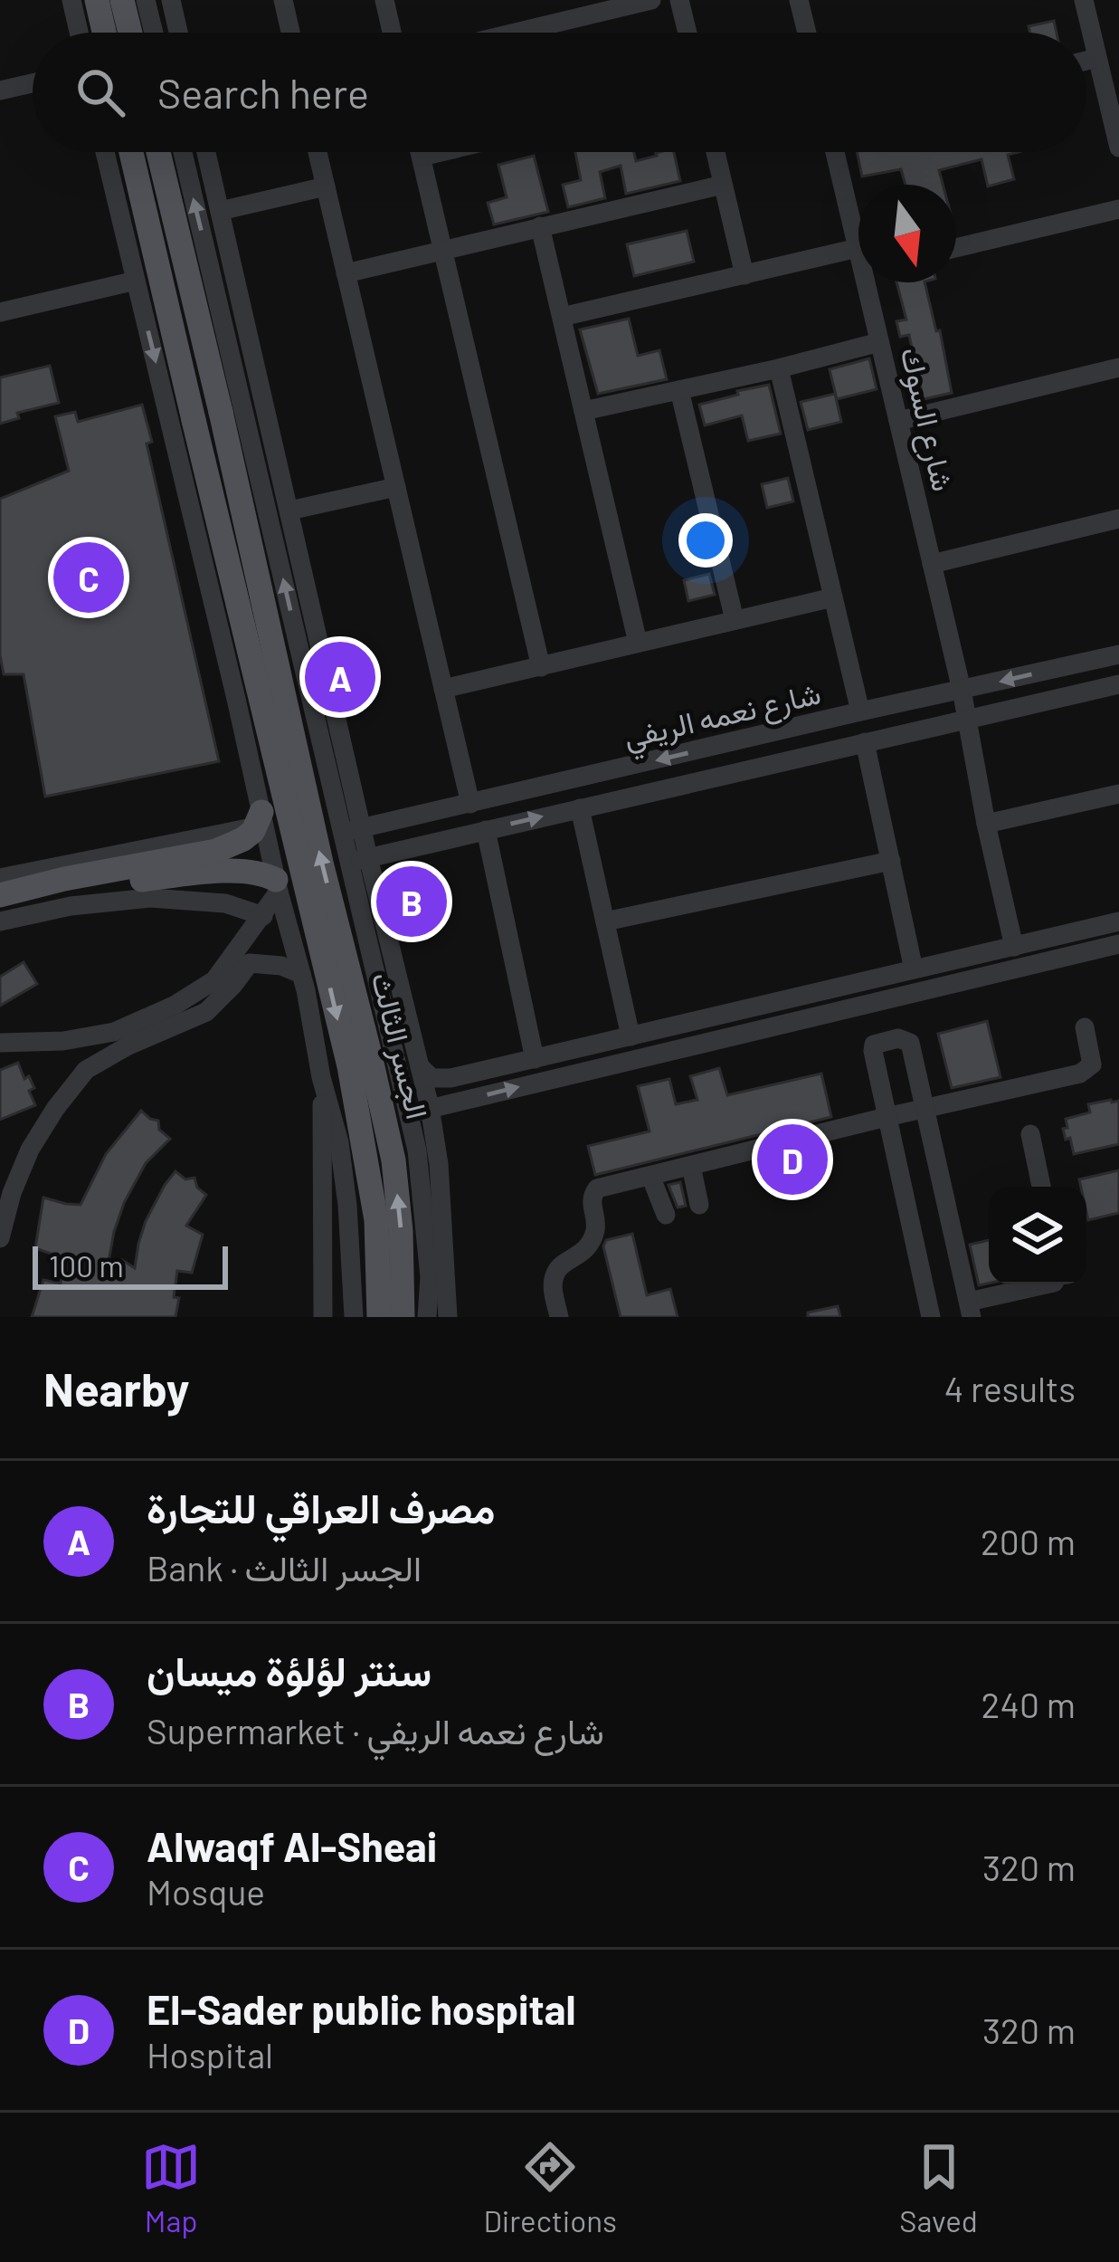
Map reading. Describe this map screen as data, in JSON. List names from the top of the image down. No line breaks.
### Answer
{"streets":{"main road":["الجسر الثالث"],"street":["شارع السوك","شارع نعمه الريفي"]},"crossings":[["شارع السوك","شارع نعمه الريفي"]],"scale_bar":"100 m","north":"bottom","page":{"search":"Search here","pins":["C","A","B","D"],"scale":"100 m","heading":["Nearby","4 results"],"list":[{"mark":"A","name":"مصرف العراقي للتجارة","note":"Bank · الجسر الثالث","value":"200 m"},{"mark":"B","name":"سنتر لؤلؤة ميسان","note":"Supermarket · شارع نعمه الريفي","value":"240 m"},{"mark":"C","name":"Alwaqf Al-Sheai","note":"Mosque","value":"320 m"},{"mark":"D","name":"El-Sader public hospital","note":"Hospital","value":"320 m"}],"nav":["Map","Directions","Saved"]}}
